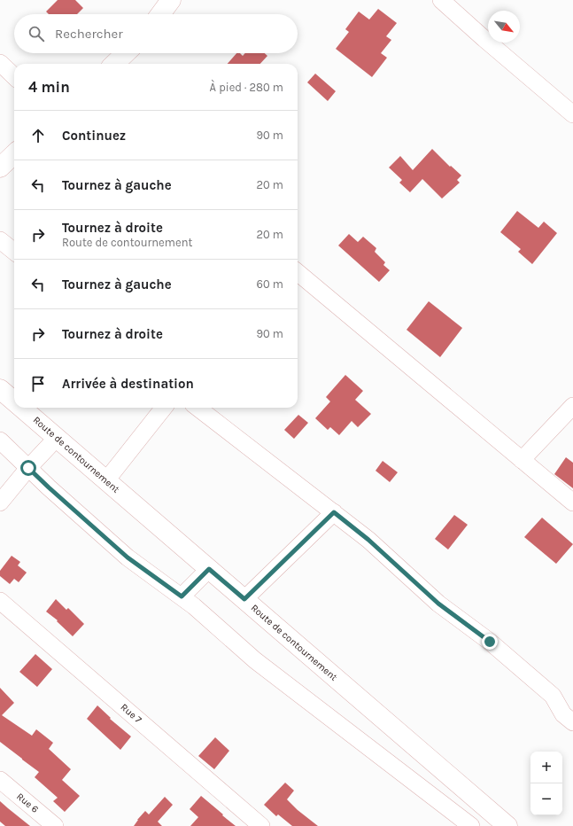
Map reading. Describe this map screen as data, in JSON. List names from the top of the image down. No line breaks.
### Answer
{"streets":{"street":["Route de contournement","Rue 7","Rue 6"]},"north":"bottom right","page":{"search":"Rechercher","heading":["4 min","À pied · 280 m"],"list":[["Continuez","90 m"],["Tournez à gauche","20 m"],["Tournez à droite","Route de contournement","20 m"],["Tournez à gauche","60 m"],["Tournez à droite","90 m"],"Arrivée à destination"],"map_buttons":["+","−"]}}
